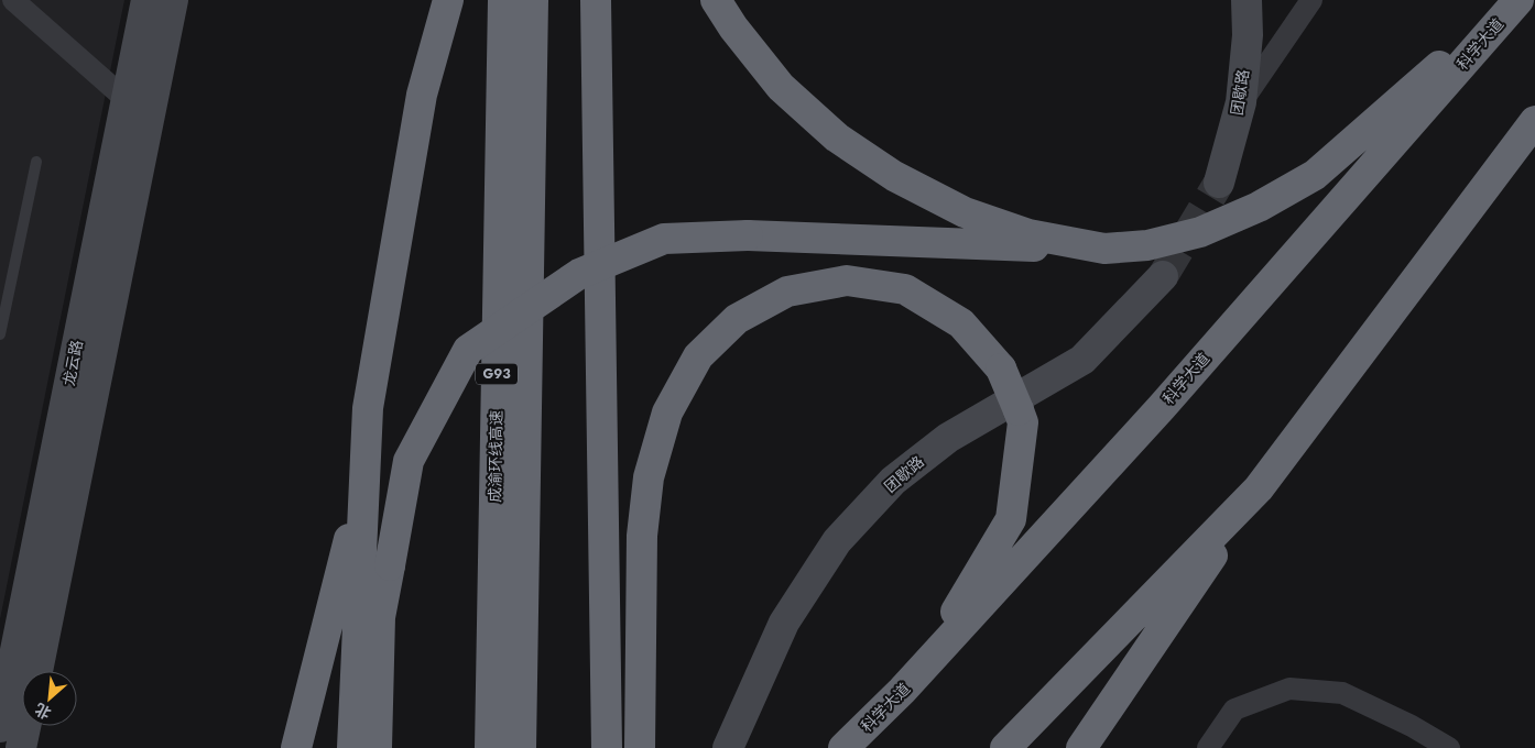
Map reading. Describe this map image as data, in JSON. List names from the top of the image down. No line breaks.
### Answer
{"streets":{"highway":["科学大道","G93","成渝环线高速"],"main road":["团歇路","龙云路"]},"north":"bottom left"}
